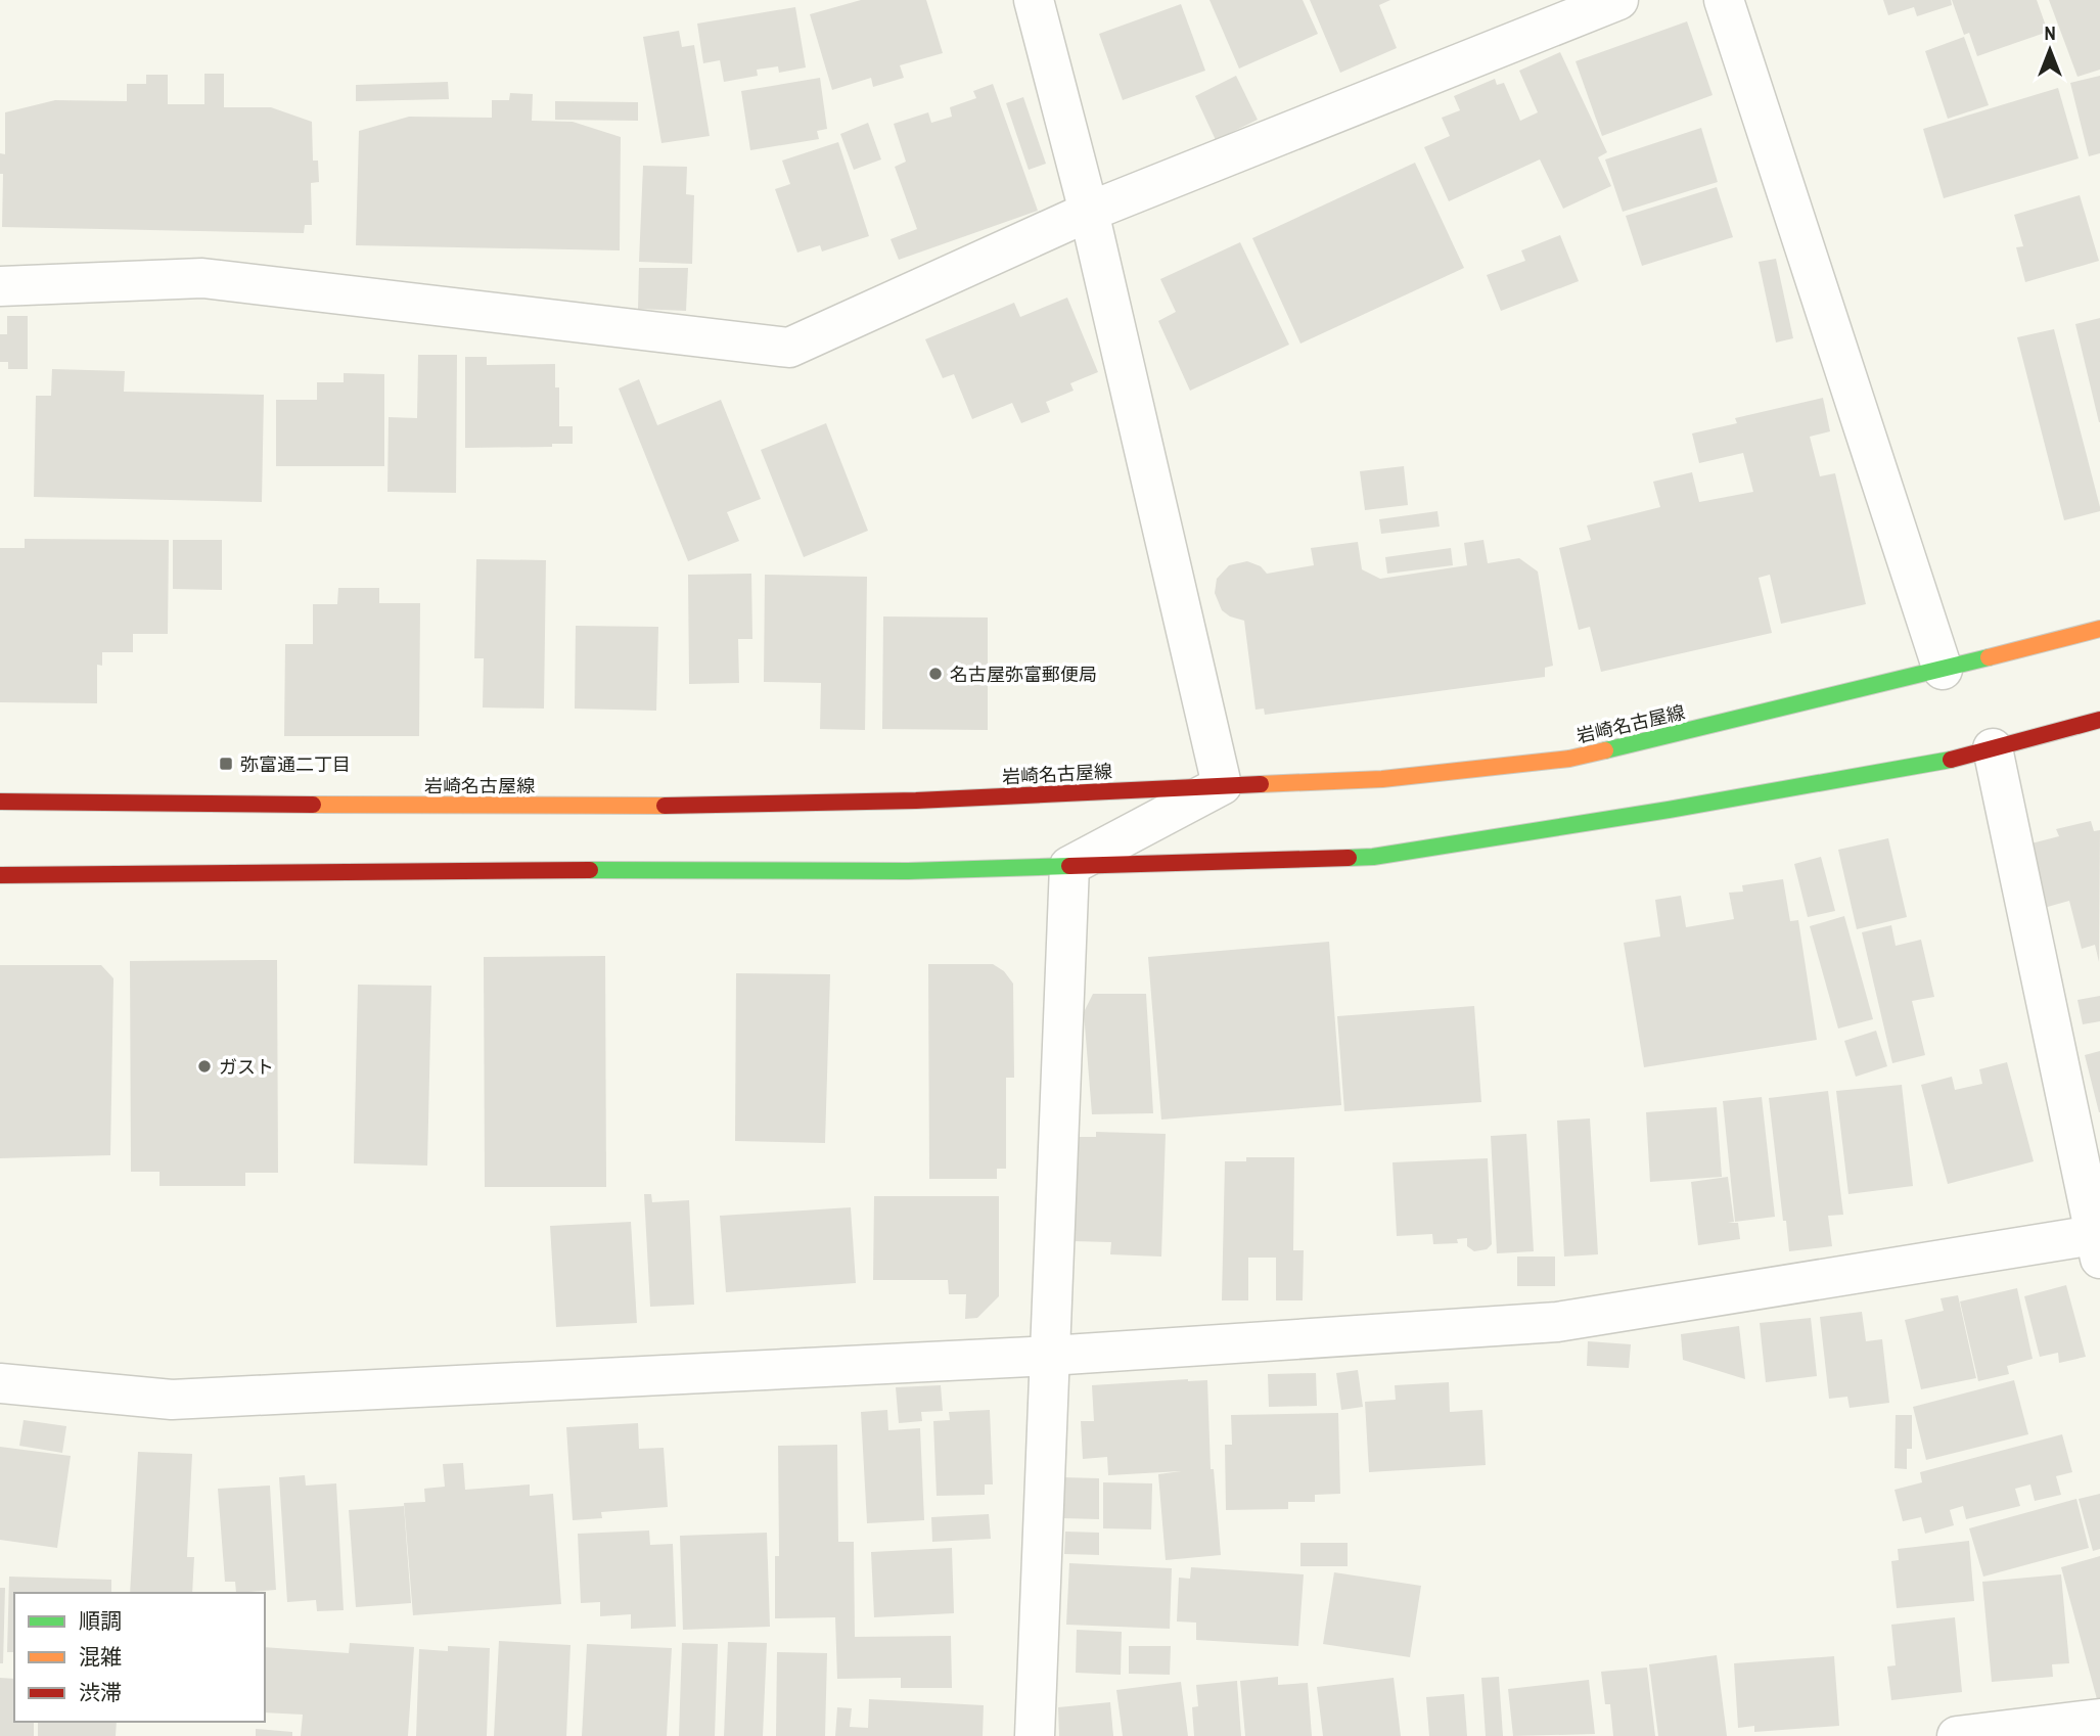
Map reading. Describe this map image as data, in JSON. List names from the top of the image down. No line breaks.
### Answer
{"streets":{"main road":["岩崎名古屋線"]},"places":{"other":["名古屋弥富郵便局","ガスト"],"transit":["弥富通二丁目"]},"legend":["順調","混雑","渋滞"],"north":"top"}
